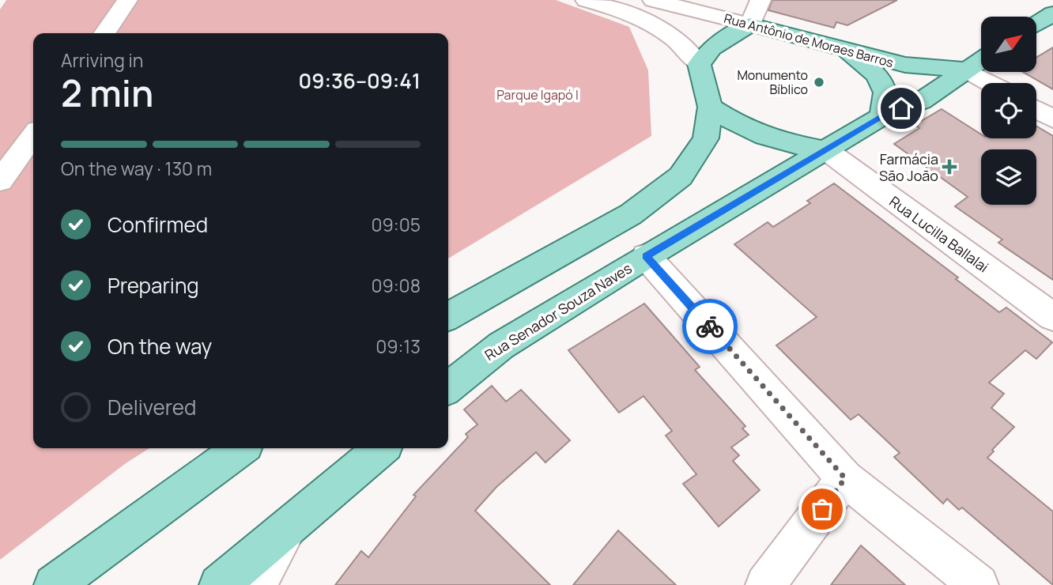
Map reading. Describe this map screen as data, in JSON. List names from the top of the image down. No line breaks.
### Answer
{"streets":{"main road":["Rua Antônio de Moraes Barros","Rua Senador Souza Naves"],"street":["Rua Lucilla Ballalai"]},"crossings":[["Rua Antônio de Moraes Barros","Rua Lucilla Ballalai"],["Rua Antônio de Moraes Barros","Rua Senador Souza Naves"],["Rua Lucilla Ballalai","Rua Senador Souza Naves"]],"parks":["Parque Igapó I"],"places":{"other":["Monumento Bíblico"],"health":["Farmácia São João"]},"north":"top right","page":{"heading":["2 min","Arriving in","09:36–09:41"],"bar":"On the way · 130 m","list":[["Confirmed","09:05"],["Preparing","09:08"],["On the way","09:13"],"Delivered"]}}
